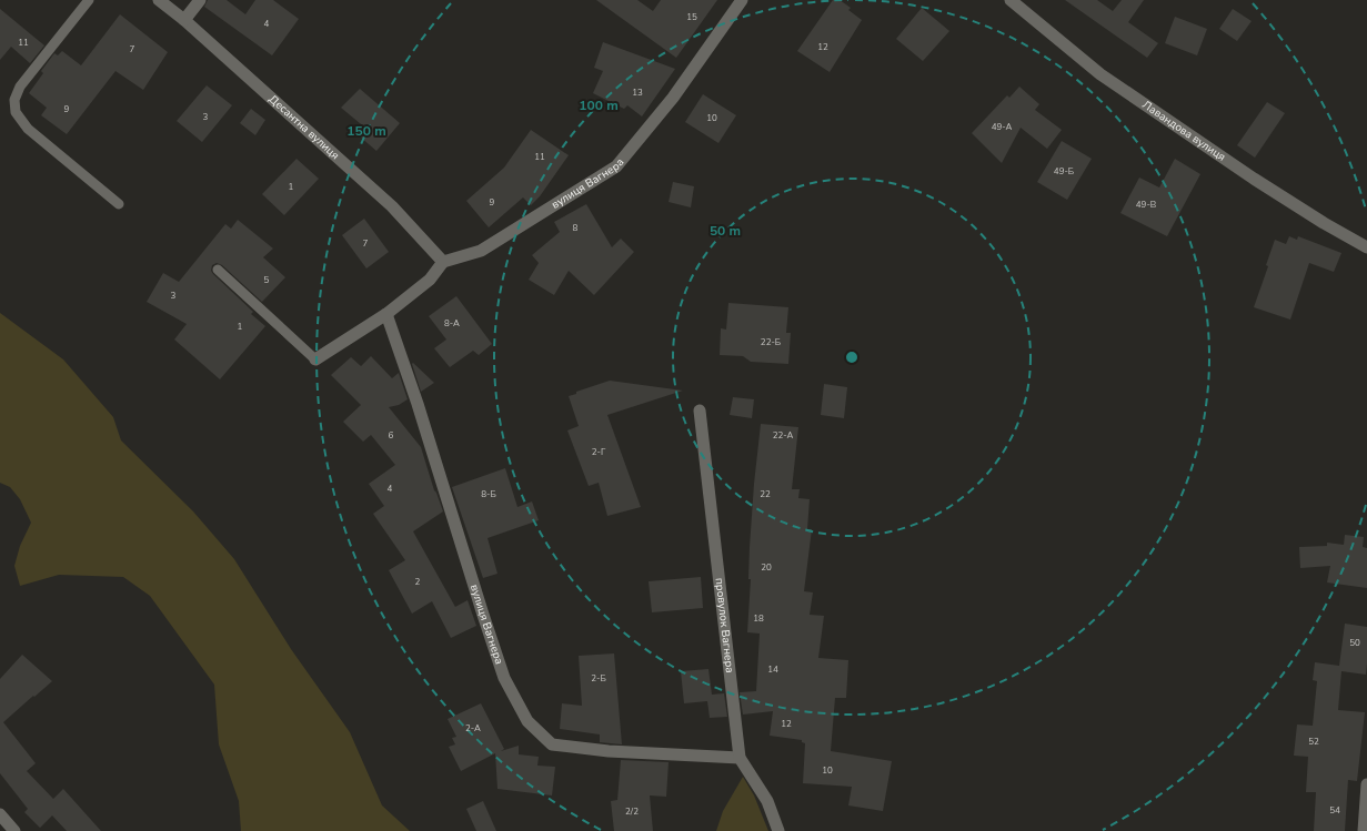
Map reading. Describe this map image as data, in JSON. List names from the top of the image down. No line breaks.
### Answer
{"streets":{"street":["Десантна вулиця","Лавандова вулиця","вулиця Вагнера","провулок Вагнера"]},"crossings":[["Десантна вулиця","вулиця Вагнера"],["вулиця Вагнера","провулок Вагнера"]],"house_numbers":["15","4","11","12","7","13","9","3","10","49-А","11","49-Б","1","9","49-В","8","7","5","3","8-А","1","22-Б","6","22-А","2-Г","4","8-Б","22","20","2","18","50","14","2-Б","12","2-А","52","10","54","2/2"],"rings":["100 m","150 m","50 m"]}
